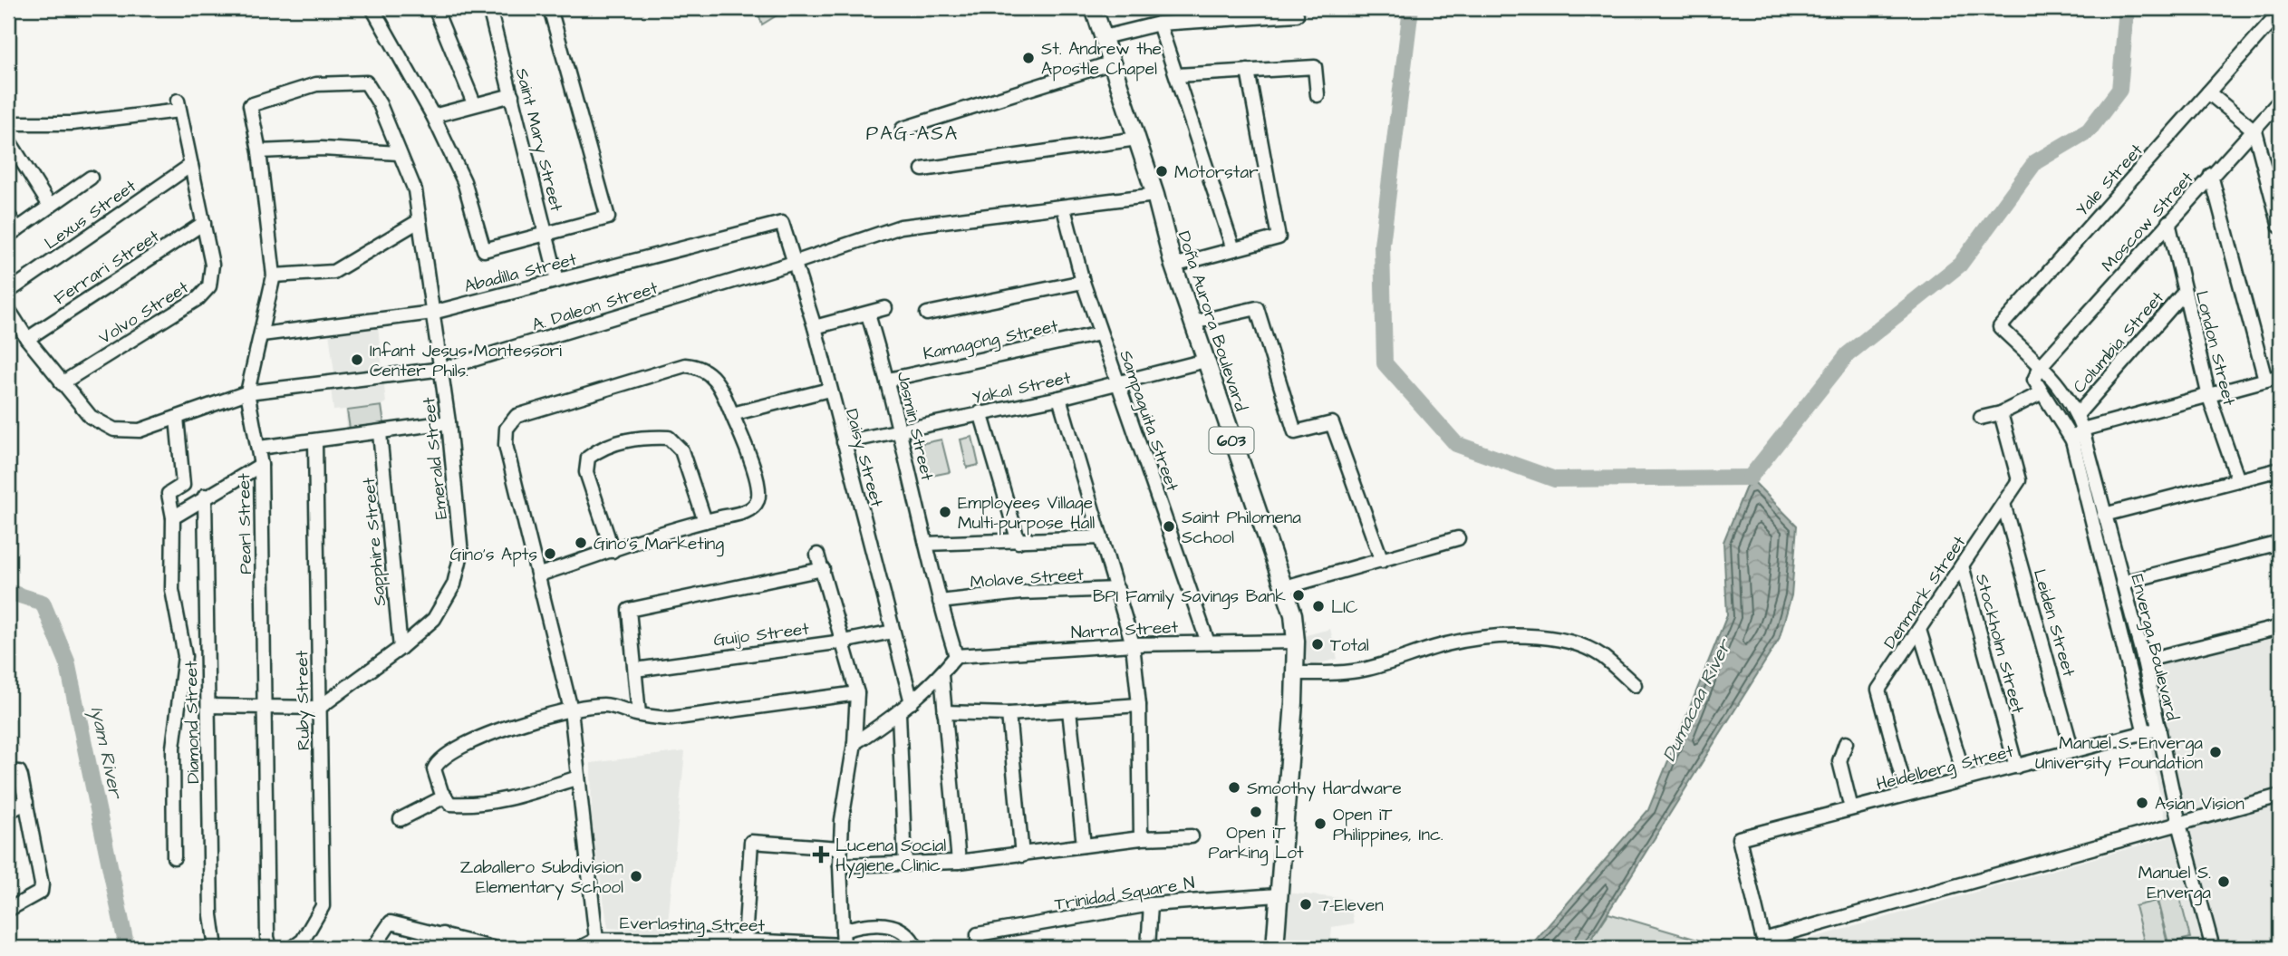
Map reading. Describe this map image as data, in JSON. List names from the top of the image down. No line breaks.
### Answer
{"streets":{"main road":["Doña Aurora Boulevard","603"],"street":["Saint Mary Street","Yale Street","Lexus Street","Moscow Street","Ferrari Street","Abadilla Street","A. Daleon Street","Volvo Street","Kamagong Street","Columbia Street","London Street","Yakal Street","Sampaguita Street","Jasmin Street","Daisy Street","Emerald Street","Pearl Street","Sapphire Street","Molave Street","Denmark Street","Leiden Street","Narra Street","Guijo Street","Stockholm Street","Enverga Boulevard","Ruby Street","Diamond Street","Heidelberg Street","Trinidad Square N","Everlasting Street"]},"crossings":[["Saint Mary Street","Abadilla Street"],["Yale Street","Moscow Street"],["Yale Street","Enverga Boulevard"],["Lexus Street","Volvo Street"],["Moscow Street","London Street"],["Moscow Street","Enverga Boulevard"],["Ferrari Street","A. Daleon Street"],["Ferrari Street","Volvo Street"],["Abadilla Street","Daisy Street"],["Abadilla Street","Emerald Street"],["Abadilla Street","Pearl Street"],["A. Daleon Street","Volvo Street"],["A. Daleon Street","Doña Aurora Boulevard"],["A. Daleon Street","Sampaguita Street"],["A. Daleon Street","Daisy Street"],["A. Daleon Street","Emerald Street"],["A. Daleon Street","Pearl Street"],["Doña Aurora Boulevard","Yakal Street"],["Doña Aurora Boulevard","Narra Street"],["Doña Aurora Boulevard","Trinidad Square N"],["Kamagong Street","Sampaguita Street"],["Kamagong Street","Jasmin Street"],["Columbia Street","London Street"],["Columbia Street","Enverga Boulevard"],["Yakal Street","Sampaguita Street"],["Yakal Street","Jasmin Street"],["Yakal Street","Daisy Street"],["Sampaguita Street","Narra Street"],["Jasmin Street","Molave Street"],["Jasmin Street","Narra Street"],["Daisy Street","Guijo Street"],["Emerald Street","Pearl Street"],["Emerald Street","Sapphire Street"],["Emerald Street","Ruby Street"],["Denmark Street","Leiden Street"],["Denmark Street","Stockholm Street"],["Denmark Street","Heidelberg Street"],["Leiden Street","Heidelberg Street"],["Stockholm Street","Heidelberg Street"],["Enverga Boulevard","Heidelberg Street"]],"districts":["PAG-ASA"],"water":["Dumacaa River","Iyam River"],"places":{"other":["St. Andrew the Apostle Chapel","Motorstar","Infant Jesus Montessori Center Phils.","Employees Village Multi-purpose Hall","Saint Philomena School","Gino's Marketing","Gino's Apts","BPI Family Savings Bank","LIC","Total","Manuel S. Enverga University Foundation","Smoothy Hardware","Asian Vision","Open iT Parking Lot","Open iT Philippines, Inc.","Zaballero Subdivision Elementary School","Manuel S. Enverga","7-Eleven"],"health":["Lucena Social Hygiene Clinic"]}}
